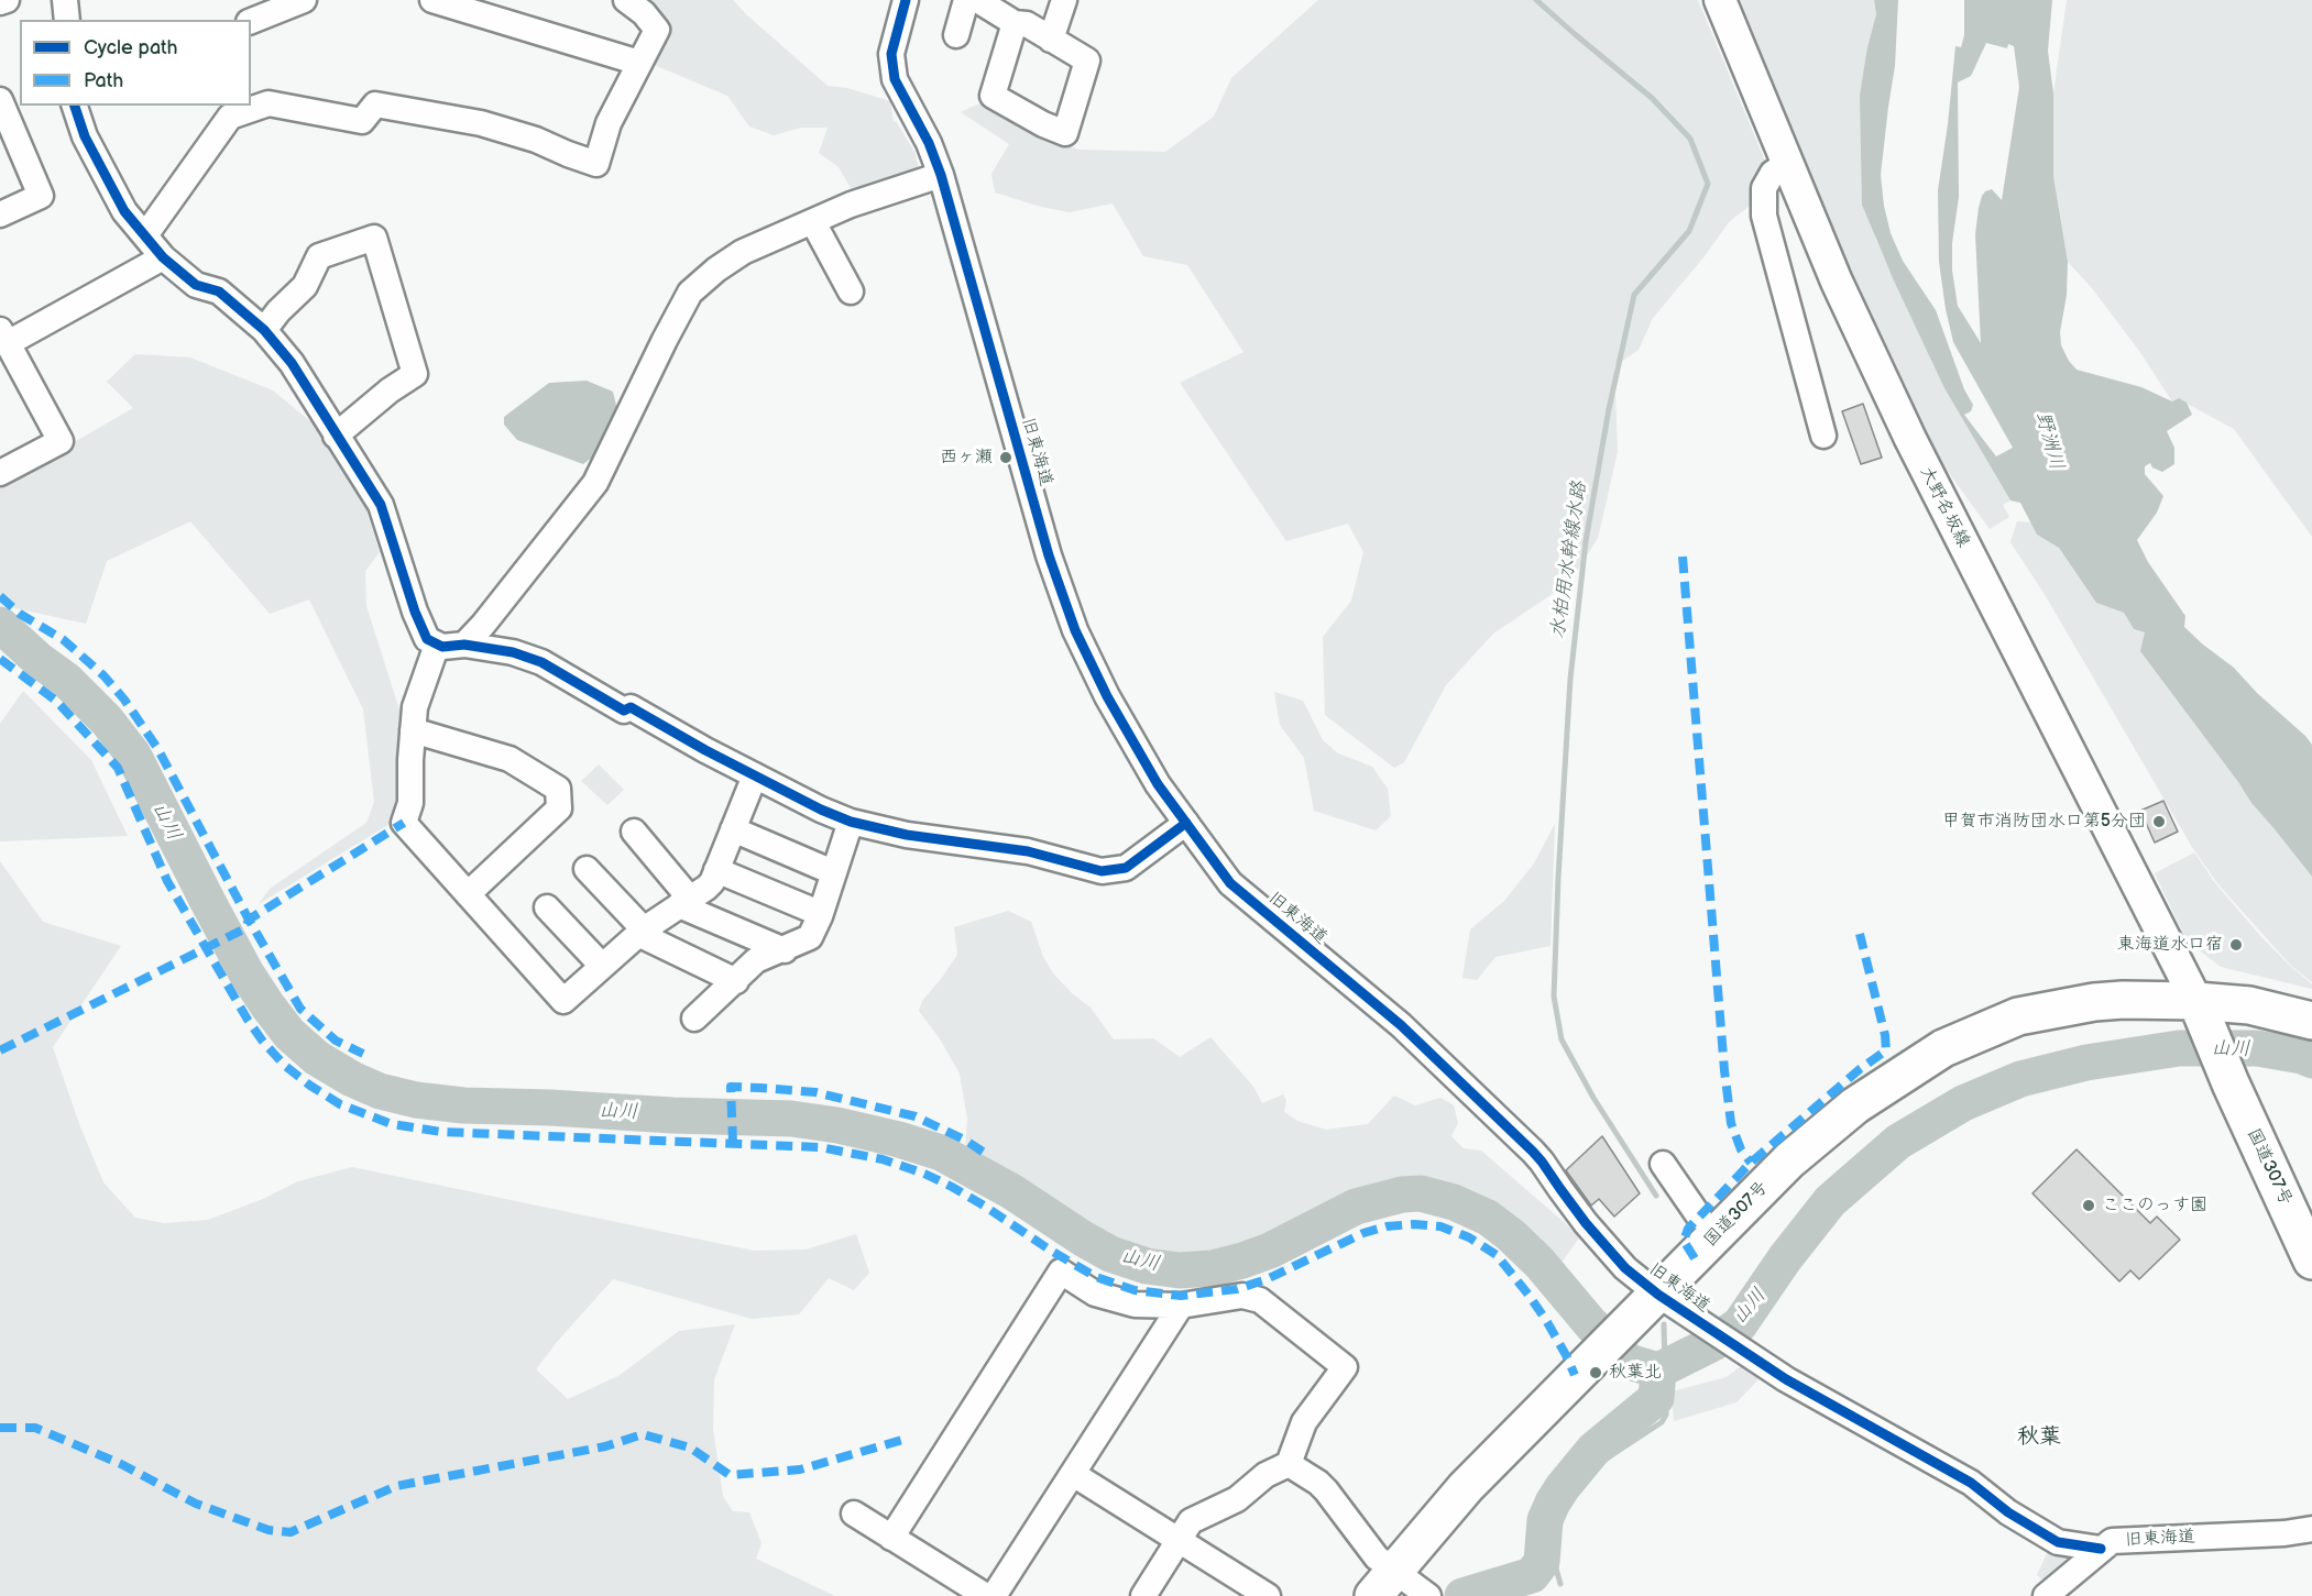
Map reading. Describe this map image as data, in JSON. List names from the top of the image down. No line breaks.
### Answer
{"streets":{"highway":["国道307号"],"main road":["大野名坂線"],"street":["旧東海道"]},"crossings":[["旧東海道","国道307号"],["大野名坂線","国道307号"]],"districts":["秋葉"],"water":["野洲川","水柏用水幹線水路","山川"],"places":["西ヶ瀬","甲賀市消防団水口第5分団","東海道水口宿","ここのっす園","秋葉北"],"legend":["Cycle path","Path"]}
